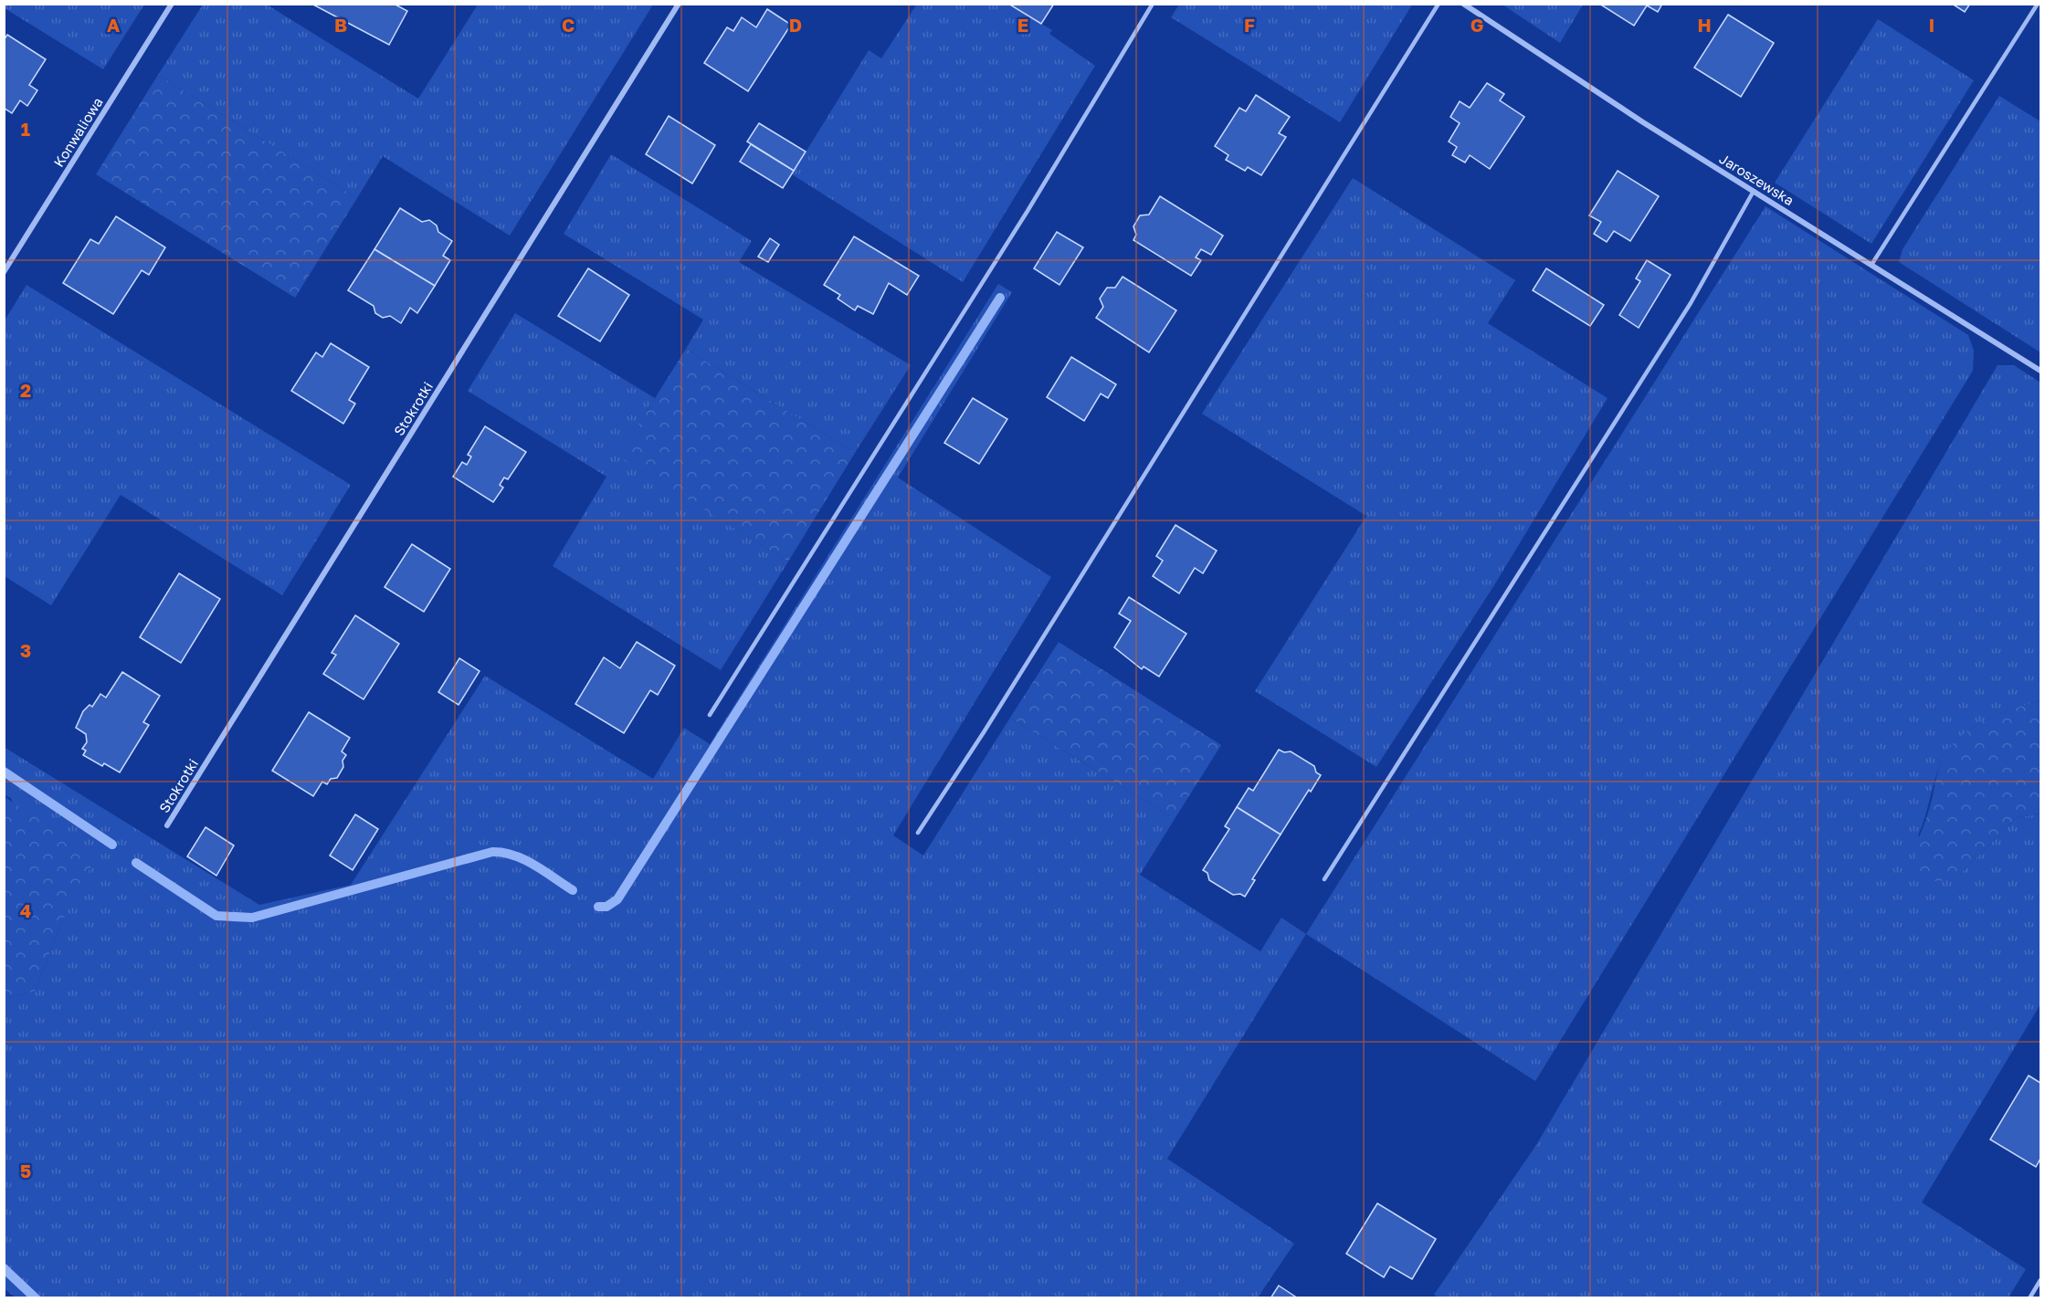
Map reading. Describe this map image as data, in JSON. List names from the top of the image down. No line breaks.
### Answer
{"streets":{"street":["Konwaliowa","Jaroszewska","Stokrotki"]},"grid":{"columns":["A","B","C","D","E","F","G","H","I"],"rows":["1","2","3","4","5"]}}
